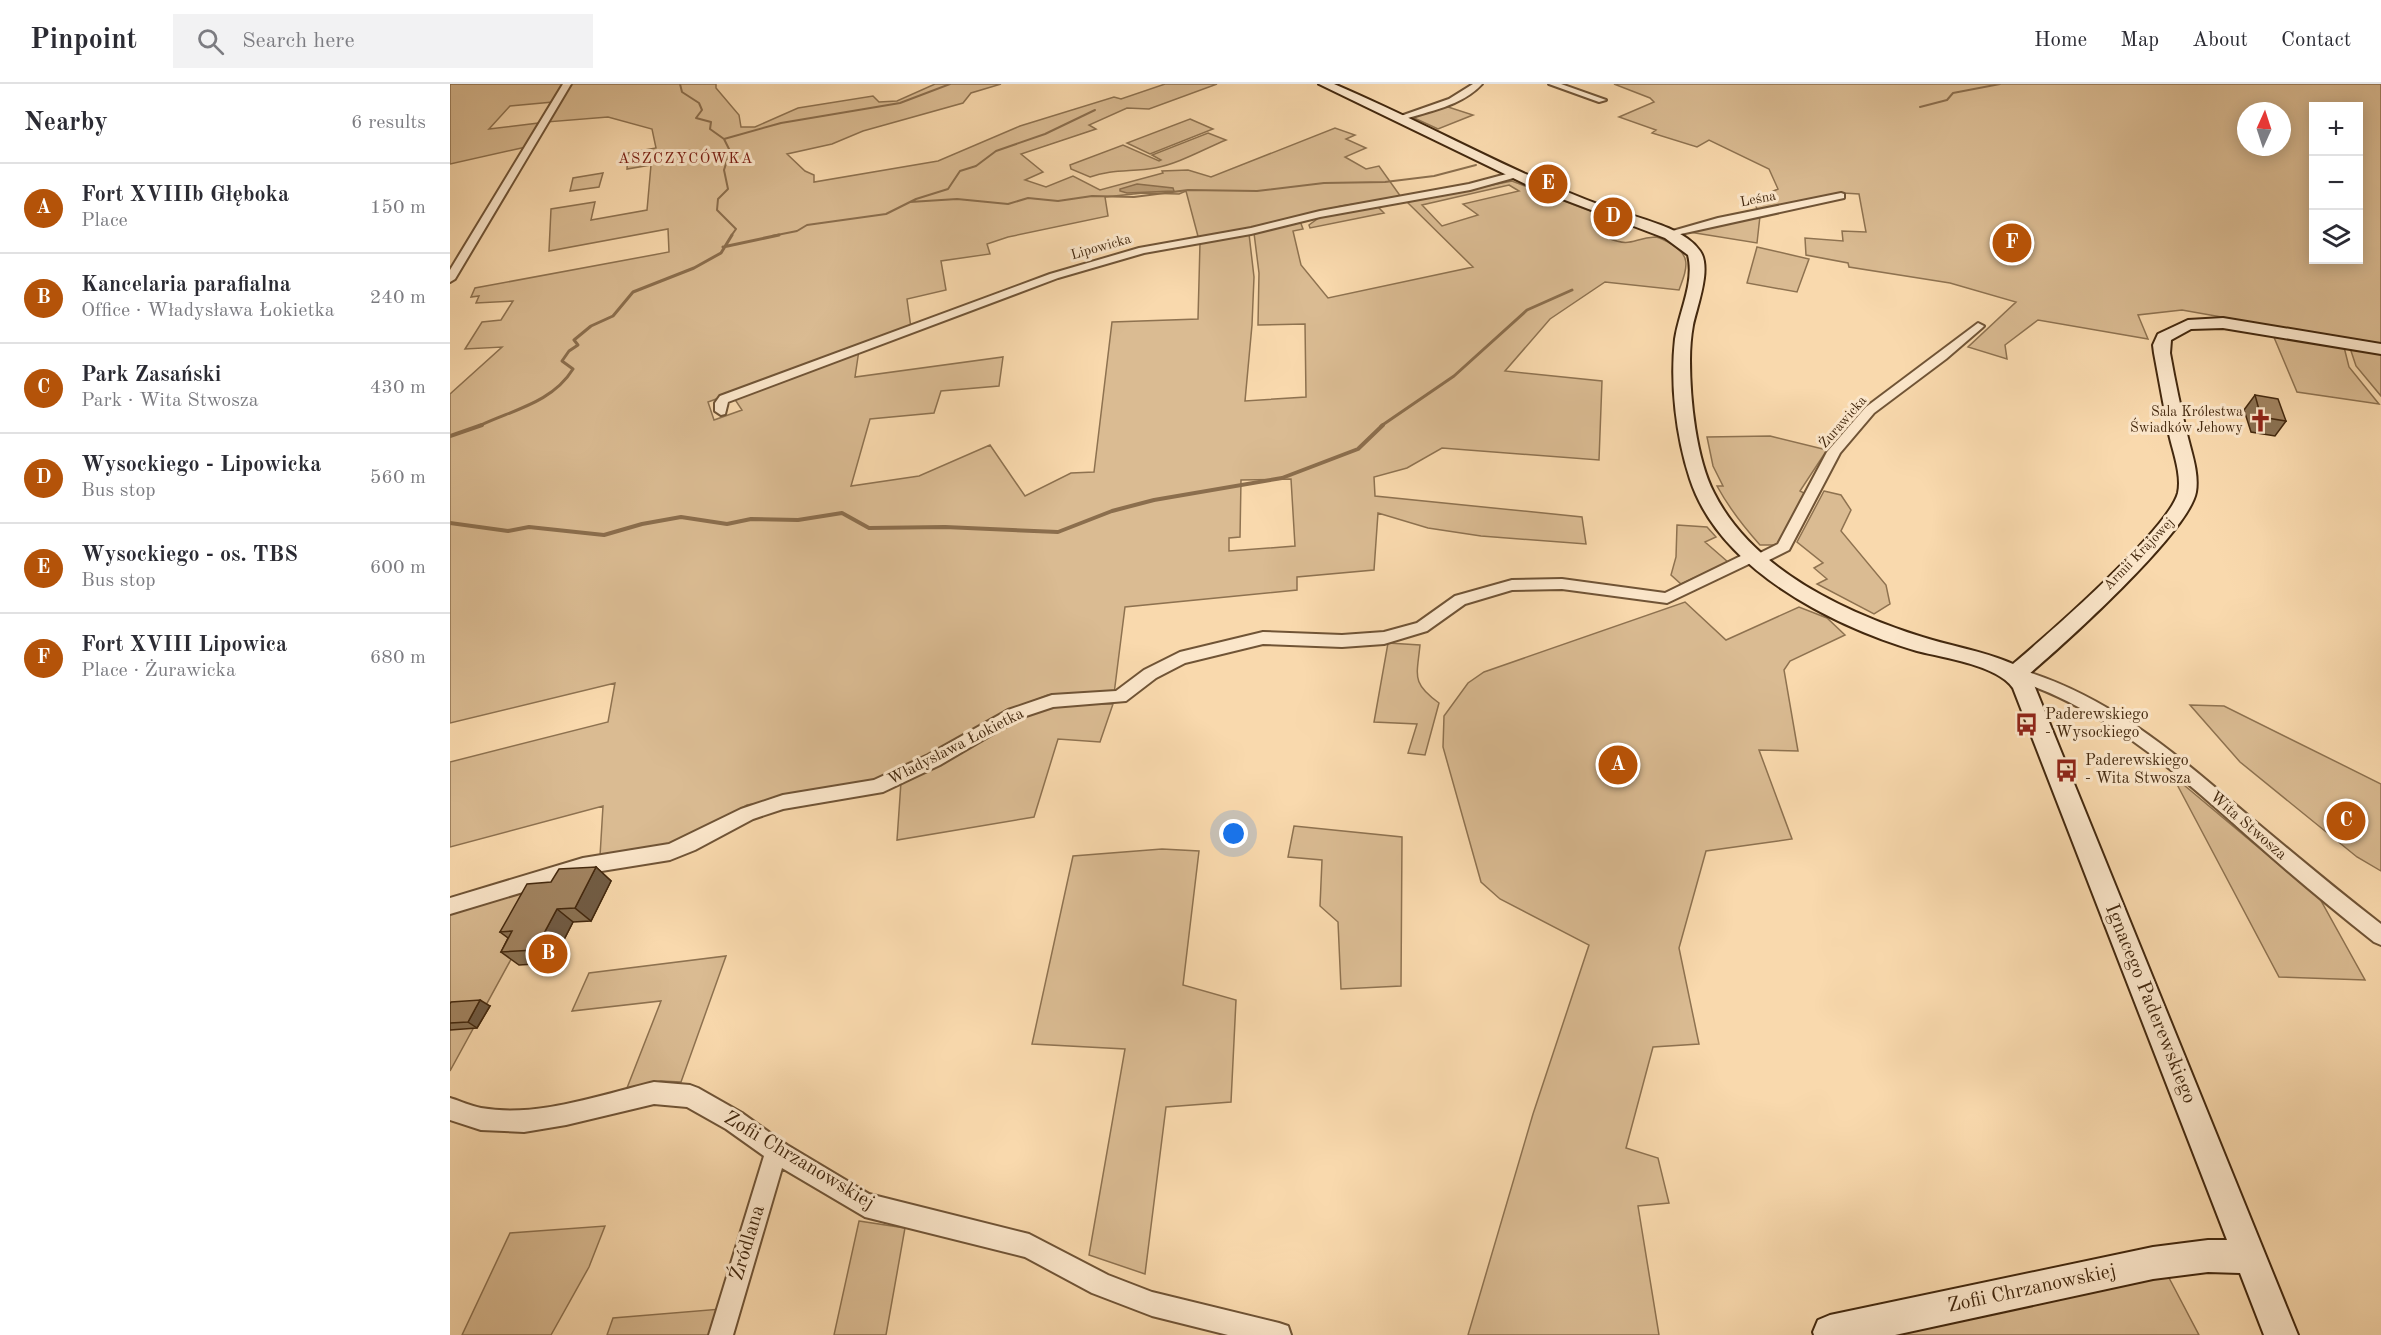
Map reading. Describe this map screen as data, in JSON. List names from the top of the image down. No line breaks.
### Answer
{"streets":{"street":["Leśna","Lipowicka","Żurawicka","Armii Krajowej","Władysława Łokietka","Wita Stwosza","Ignacego Paderewskiego","Zofii Chrzanowskiej","Źródlana"]},"crossings":[["Żurawicka","Władysława Łokietka"],["Armii Krajowej","Wita Stwosza"],["Armii Krajowej","Ignacego Paderewskiego"],["Wita Stwosza","Ignacego Paderewskiego"],["Ignacego Paderewskiego","Zofii Chrzanowskiej"],["Zofii Chrzanowskiej","Źródlana"]],"districts":["ASZCZYCÓWKA"],"places":{"church":["Sala Królestwa Świadków Jehowy"],"bus stop":["Paderewskiego - Wysockiego","Paderewskiego - Wita Stwosza"]},"north":"top","page":{"header":"Pinpoint","search":"Search here","nav":["Home","Map","About","Contact"],"heading":["Nearby","6 results"],"map_buttons":["+","−"],"list":[{"mark":"A","name":"Fort XVIIIb Głęboka","note":"Place","value":"150 m"},{"mark":"B","name":"Kancelaria parafialna","note":"Office · Władysława Łokietka","value":"240 m"},{"mark":"C","name":"Park Zasański","note":"Park · Wita Stwosza","value":"430 m"},{"mark":"D","name":"Wysockiego - Lipowicka","note":"Bus stop","value":"560 m"},{"mark":"E","name":"Wysockiego - os. TBS","note":"Bus stop","value":"600 m"},{"mark":"F","name":"Fort XVIII Lipowica","note":"Place · Żurawicka","value":"680 m"}],"pins":["E","D","F","A","C","B"]}}
